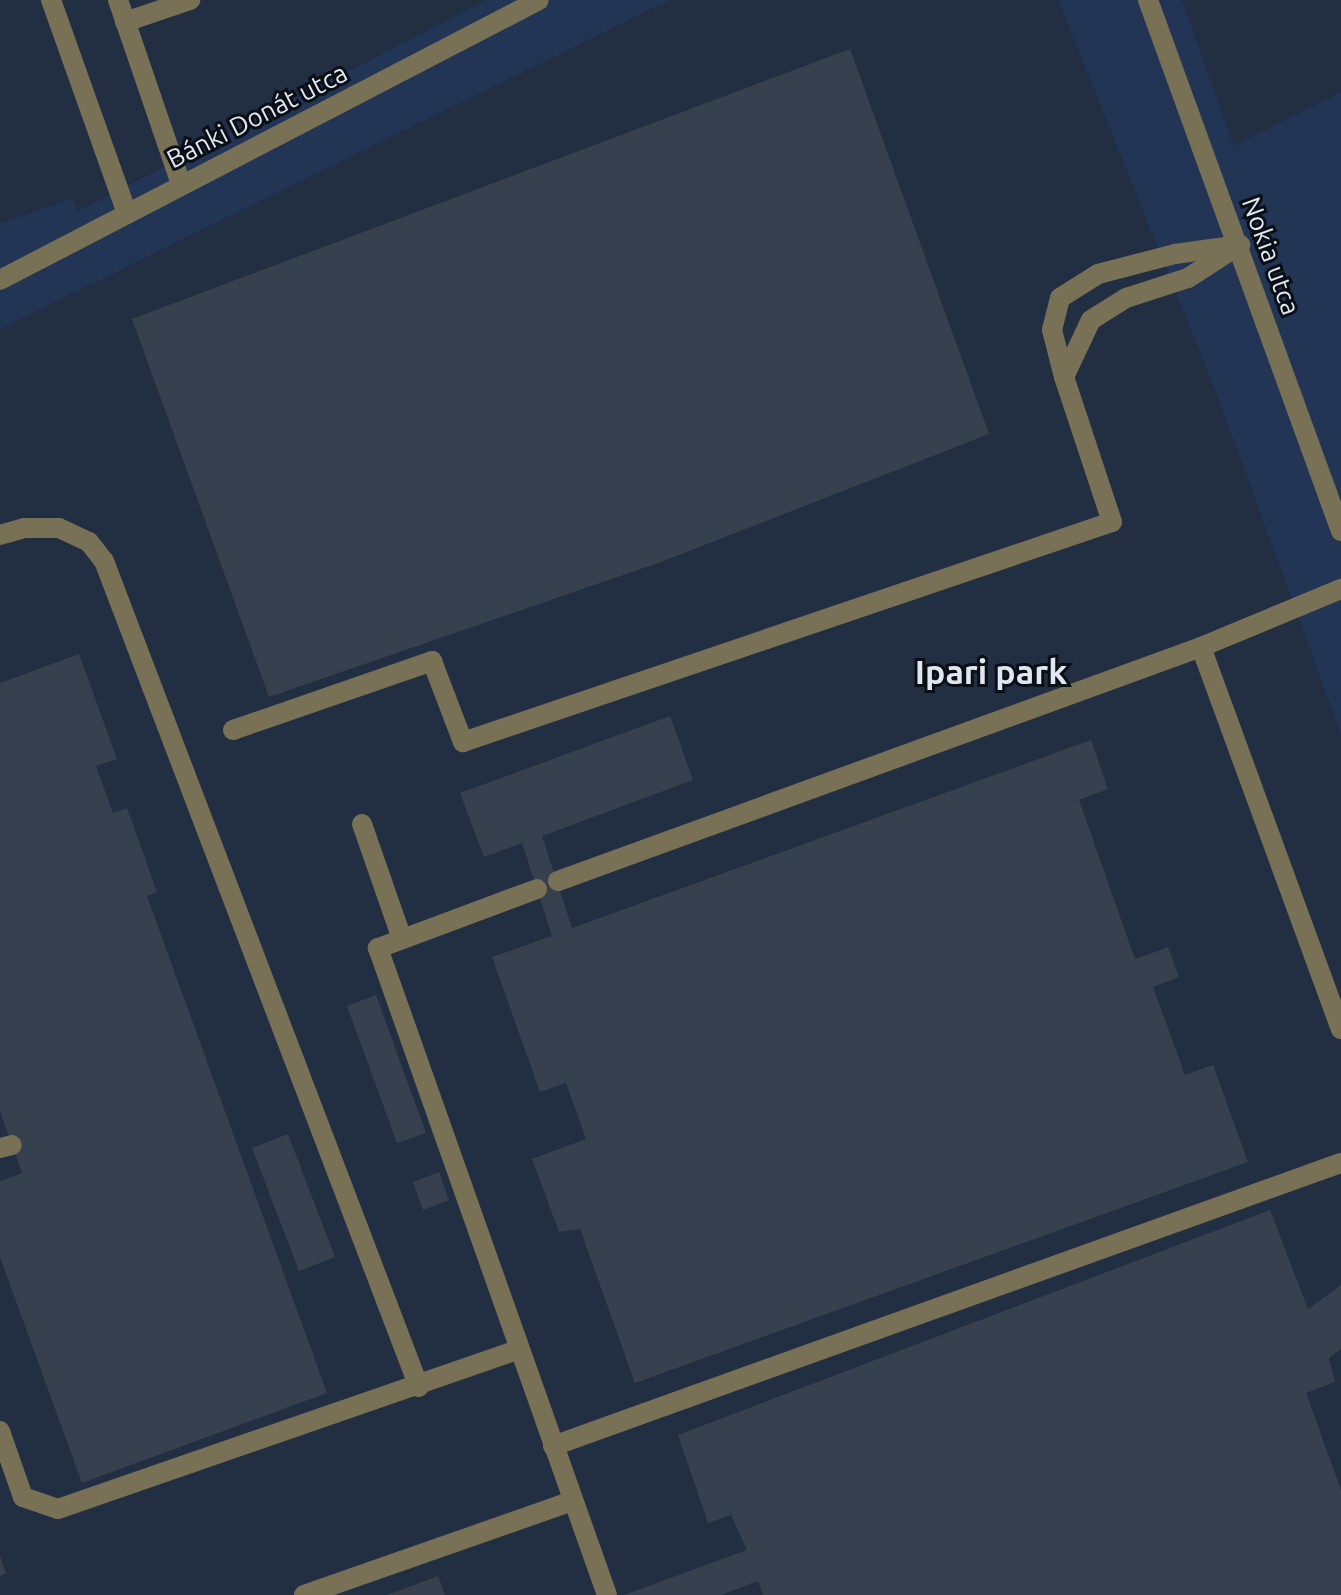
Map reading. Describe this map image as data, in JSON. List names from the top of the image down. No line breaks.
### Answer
{"streets":{"street":["Bánki Donát utca","Nokia utca"]},"districts":["Ipari park"]}
